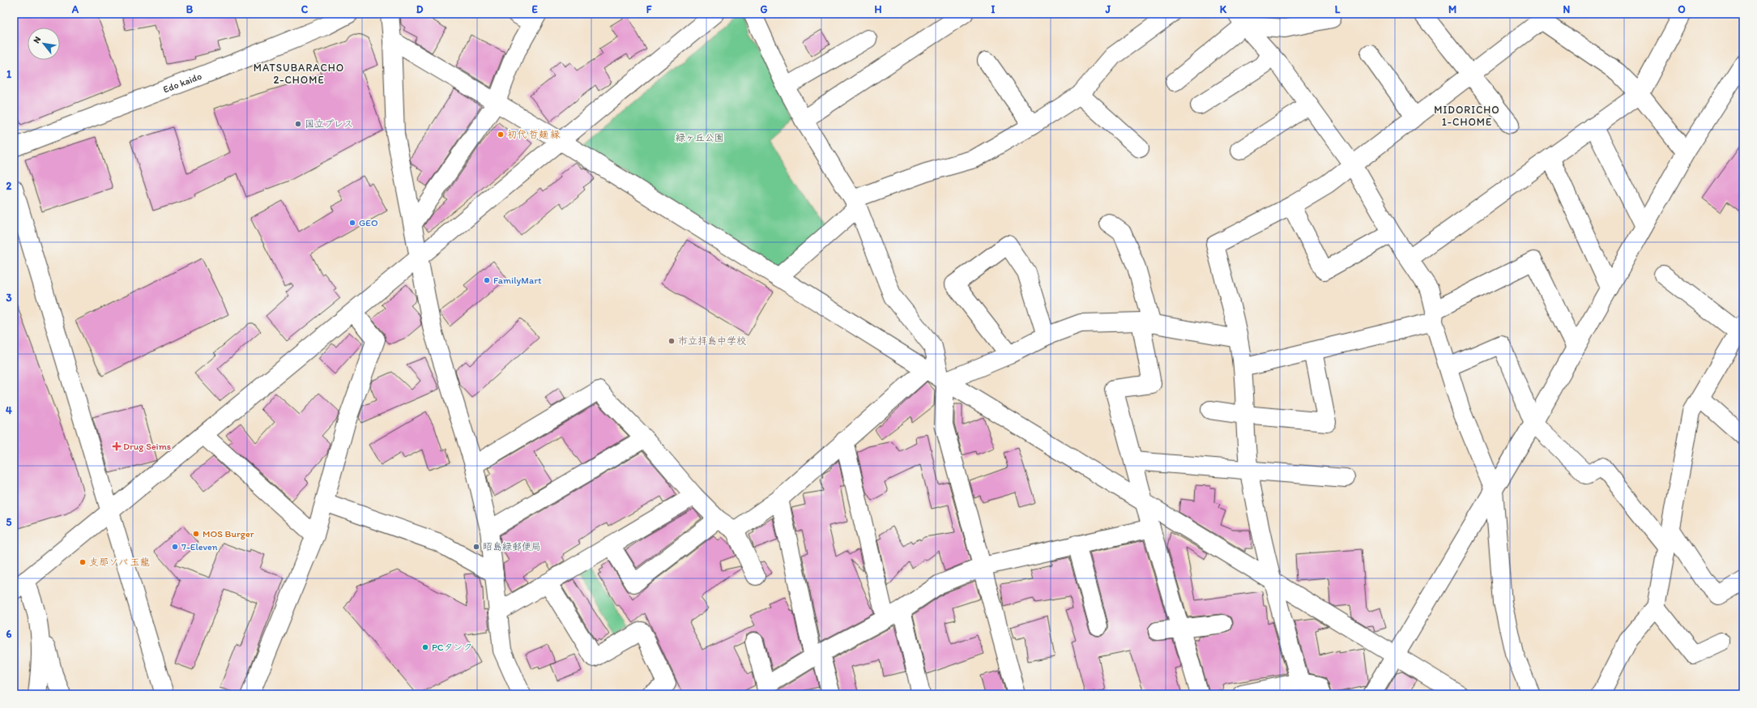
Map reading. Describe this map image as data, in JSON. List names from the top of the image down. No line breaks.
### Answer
{"streets":{"street":["Edo kaido"]},"districts":["MATSUBARACHO 2-CHOME","MIDORICHO 1-CHOME"],"parks":["緑ヶ丘公園"],"places":{"other":["国立プレス","初代 哲麺 縁","GEO","FamilyMart","市立拝島中学校","MOS Burger","7-Eleven","昭島緑郵便局","支那ソバ 玉龍","PCタンク"],"health":["Drug Seims"]},"north":"top left","grid":{"columns":["A","B","C","D","E","F","G","H","I","J","K","L","M","N","O"],"rows":["1","2","3","4","5","6"]}}
